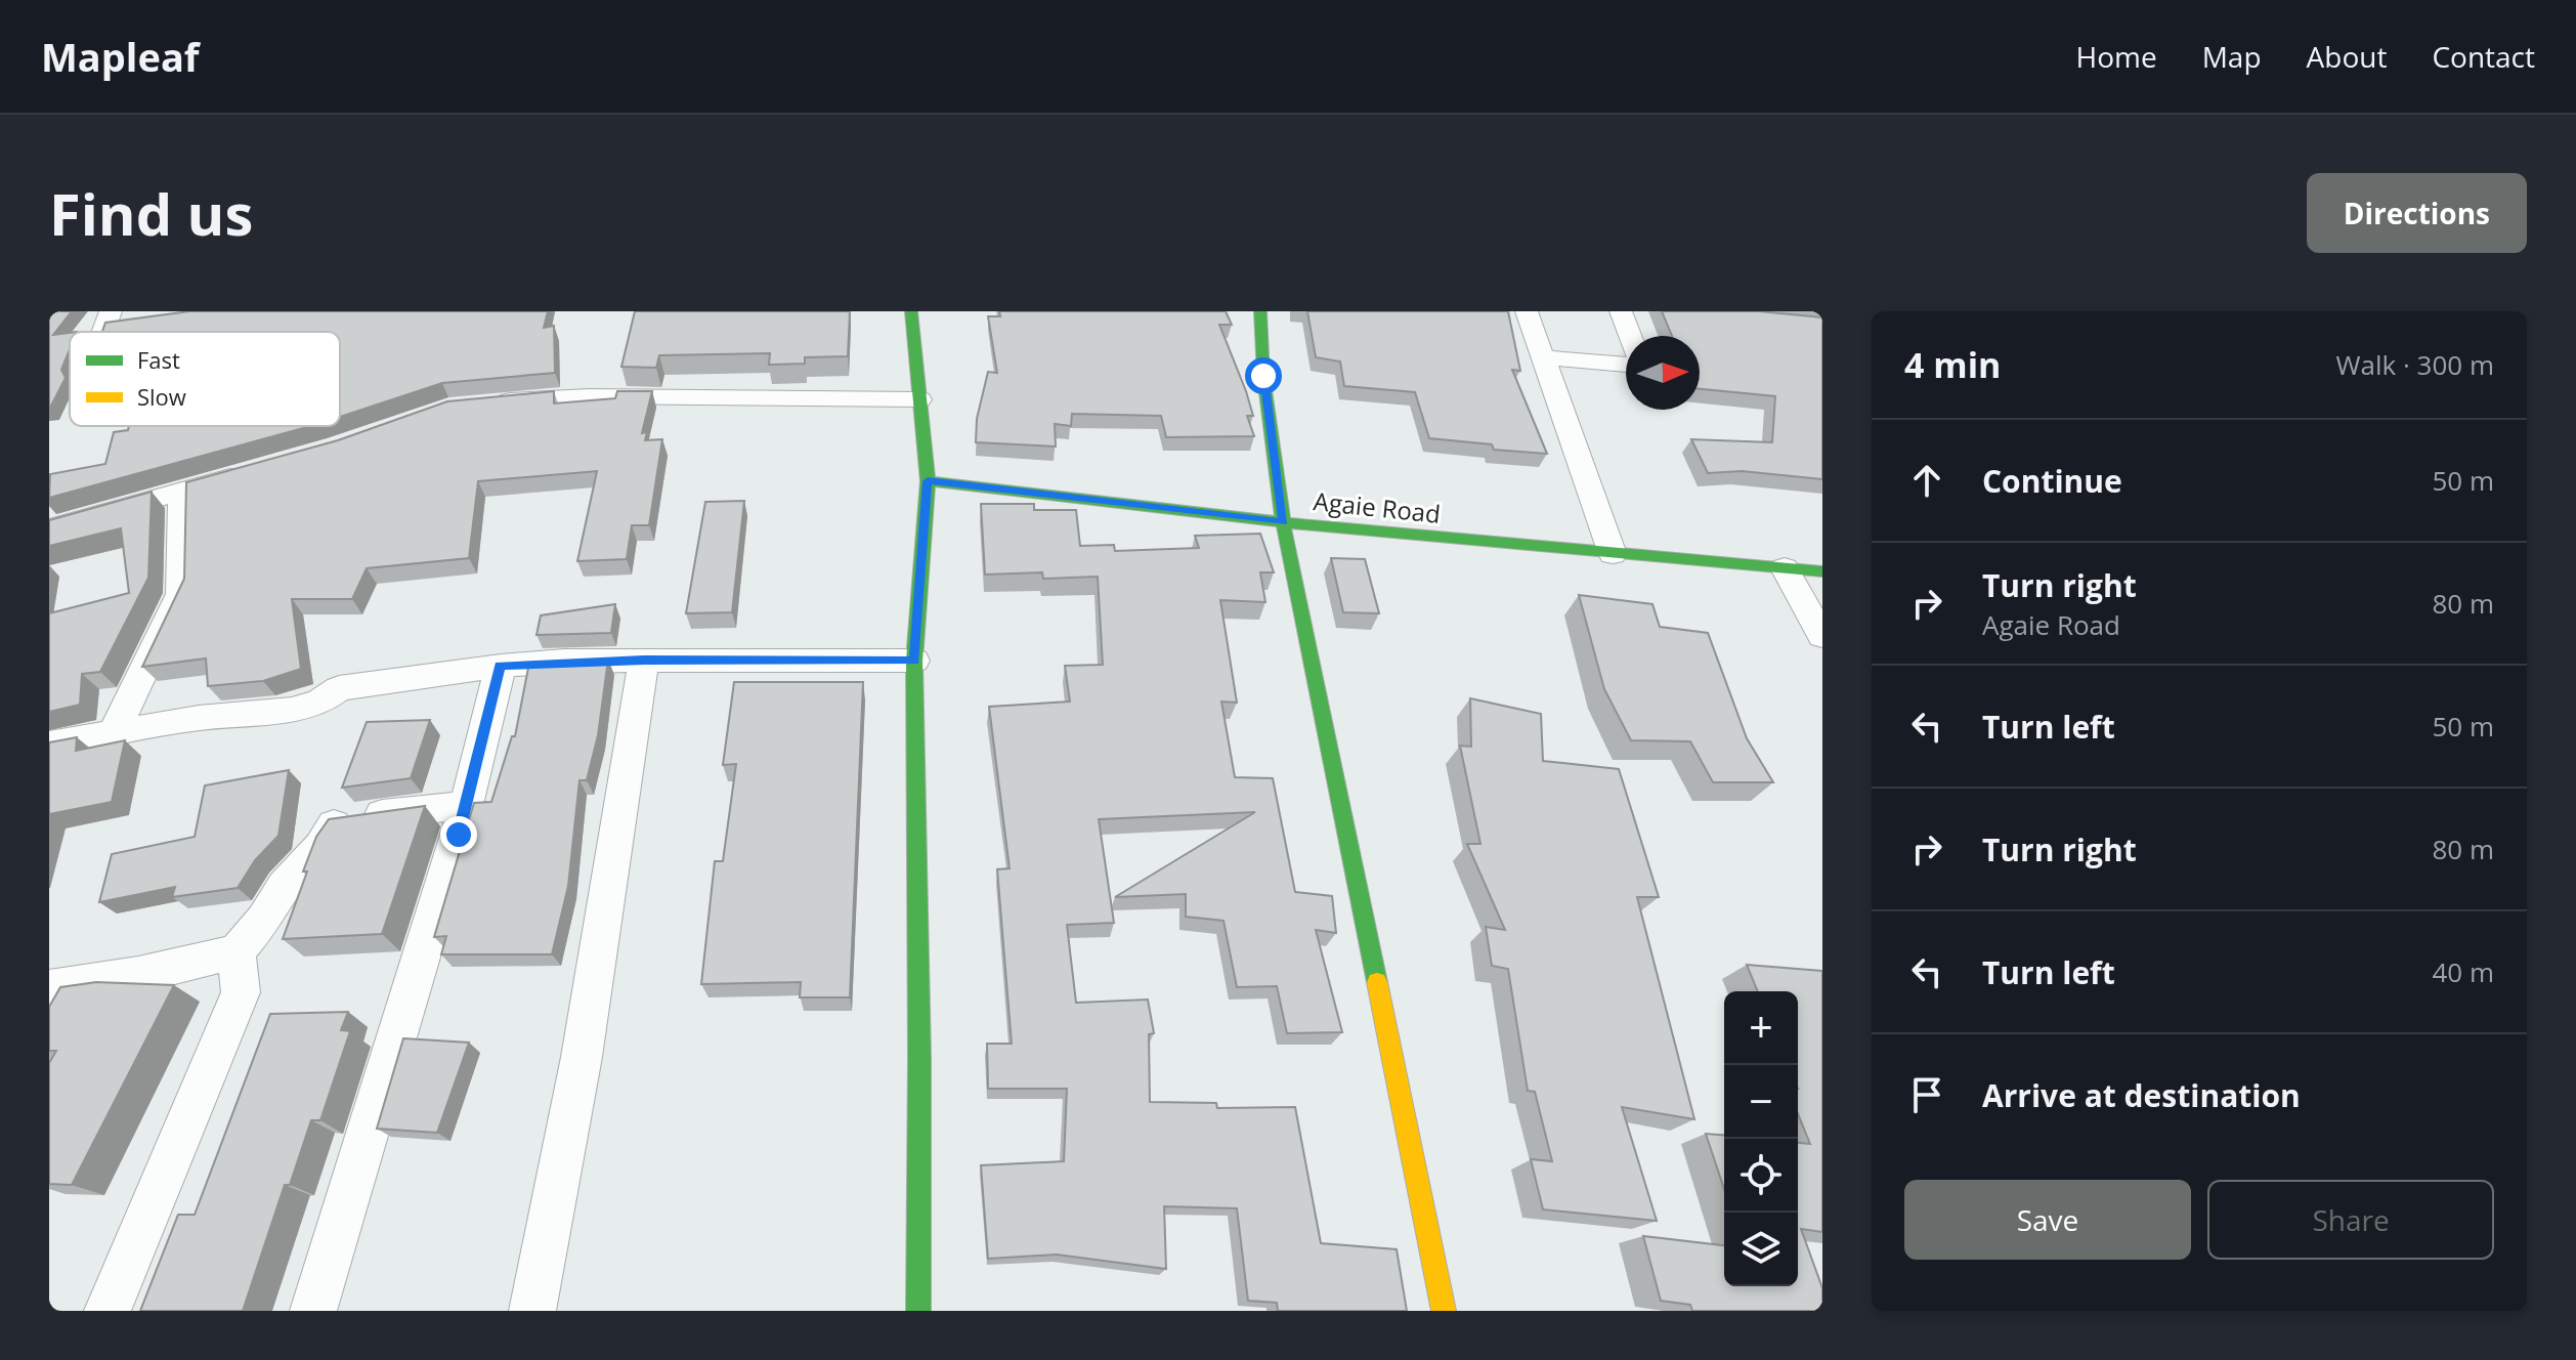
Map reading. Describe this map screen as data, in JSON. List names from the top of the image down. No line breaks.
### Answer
{"streets":{"street":["Agaie Road"]},"legend":["Fast","Slow"],"north":"right","page":{"header":"Mapleaf","nav":["Home","Map","About","Contact"],"buttons":["Directions",["Save","Share"]],"title":"Find us","heading":["4 min","Walk · 300 m"],"list":[["Continue","50 m"],["Turn right","Agaie Road","80 m"],["Turn left","50 m"],["Turn right","80 m"],["Turn left","40 m"],"Arrive at destination"],"map_buttons":["+","−"]}}
